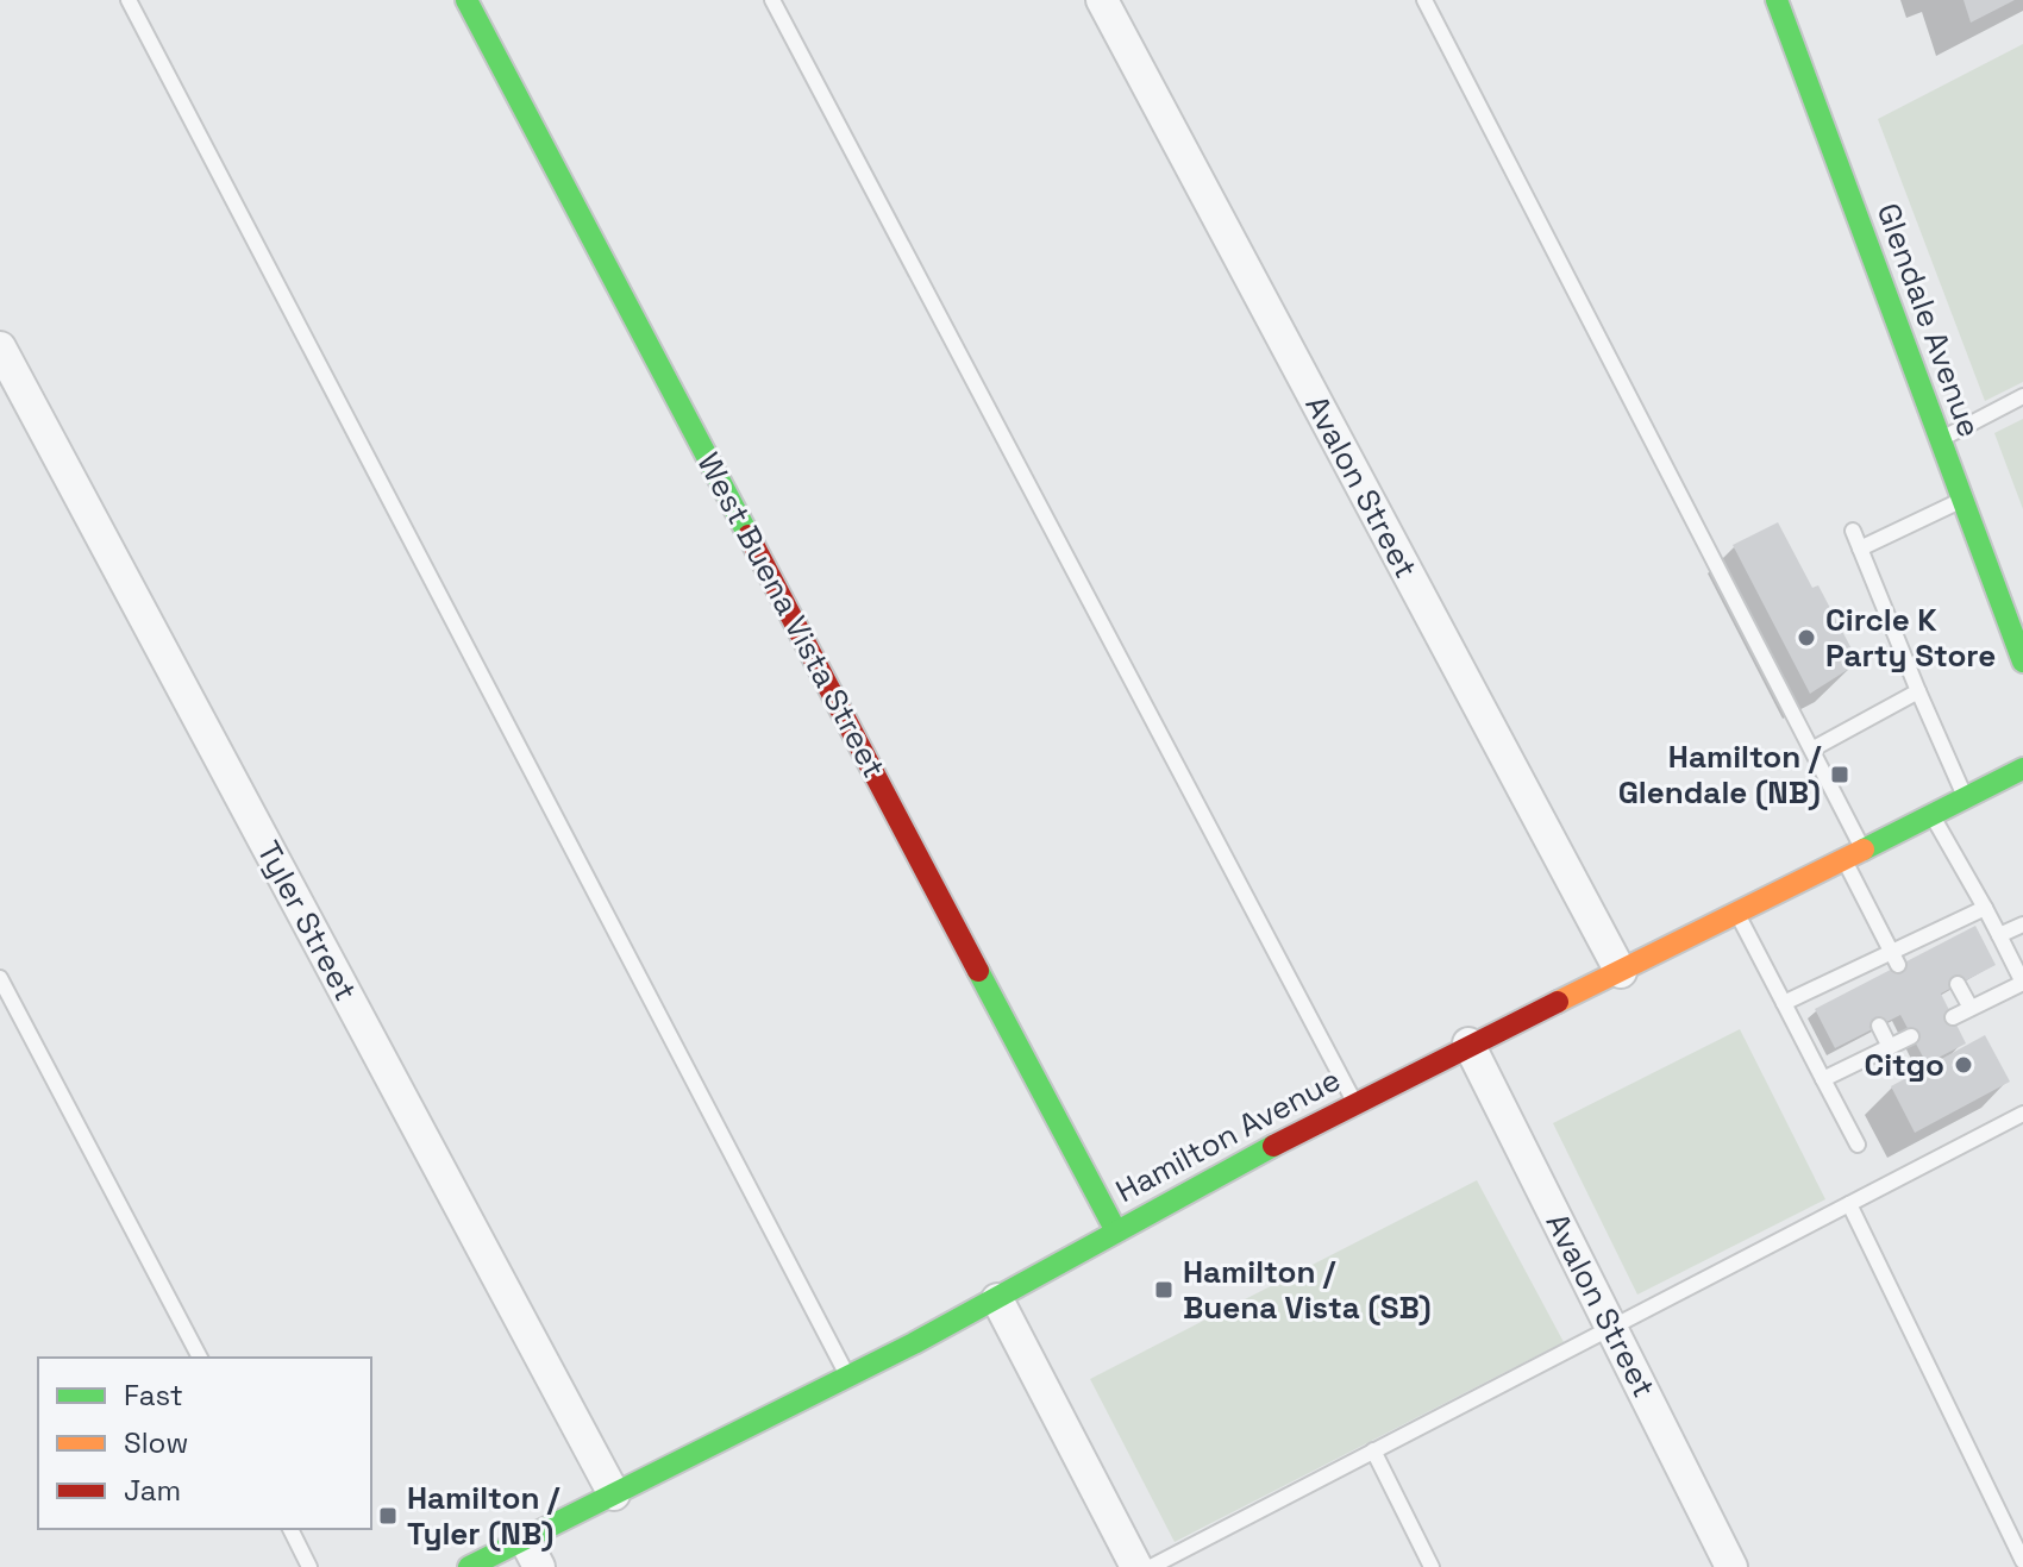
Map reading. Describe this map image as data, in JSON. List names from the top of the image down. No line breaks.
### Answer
{"streets":{"street":["Glendale Avenue","Avalon Street","West Buena Vista Street","Tyler Street","Hamilton Avenue"]},"crossings":[["Avalon Street","Hamilton Avenue"],["West Buena Vista Street","Hamilton Avenue"],["Tyler Street","Hamilton Avenue"]],"places":{"other":["Circle K Party Store","Citgo"],"transit":["Hamilton / Glendale (NB)","Hamilton / Buena Vista (SB)","Hamilton / Tyler (NB)"]},"legend":["Fast","Slow","Jam"]}
